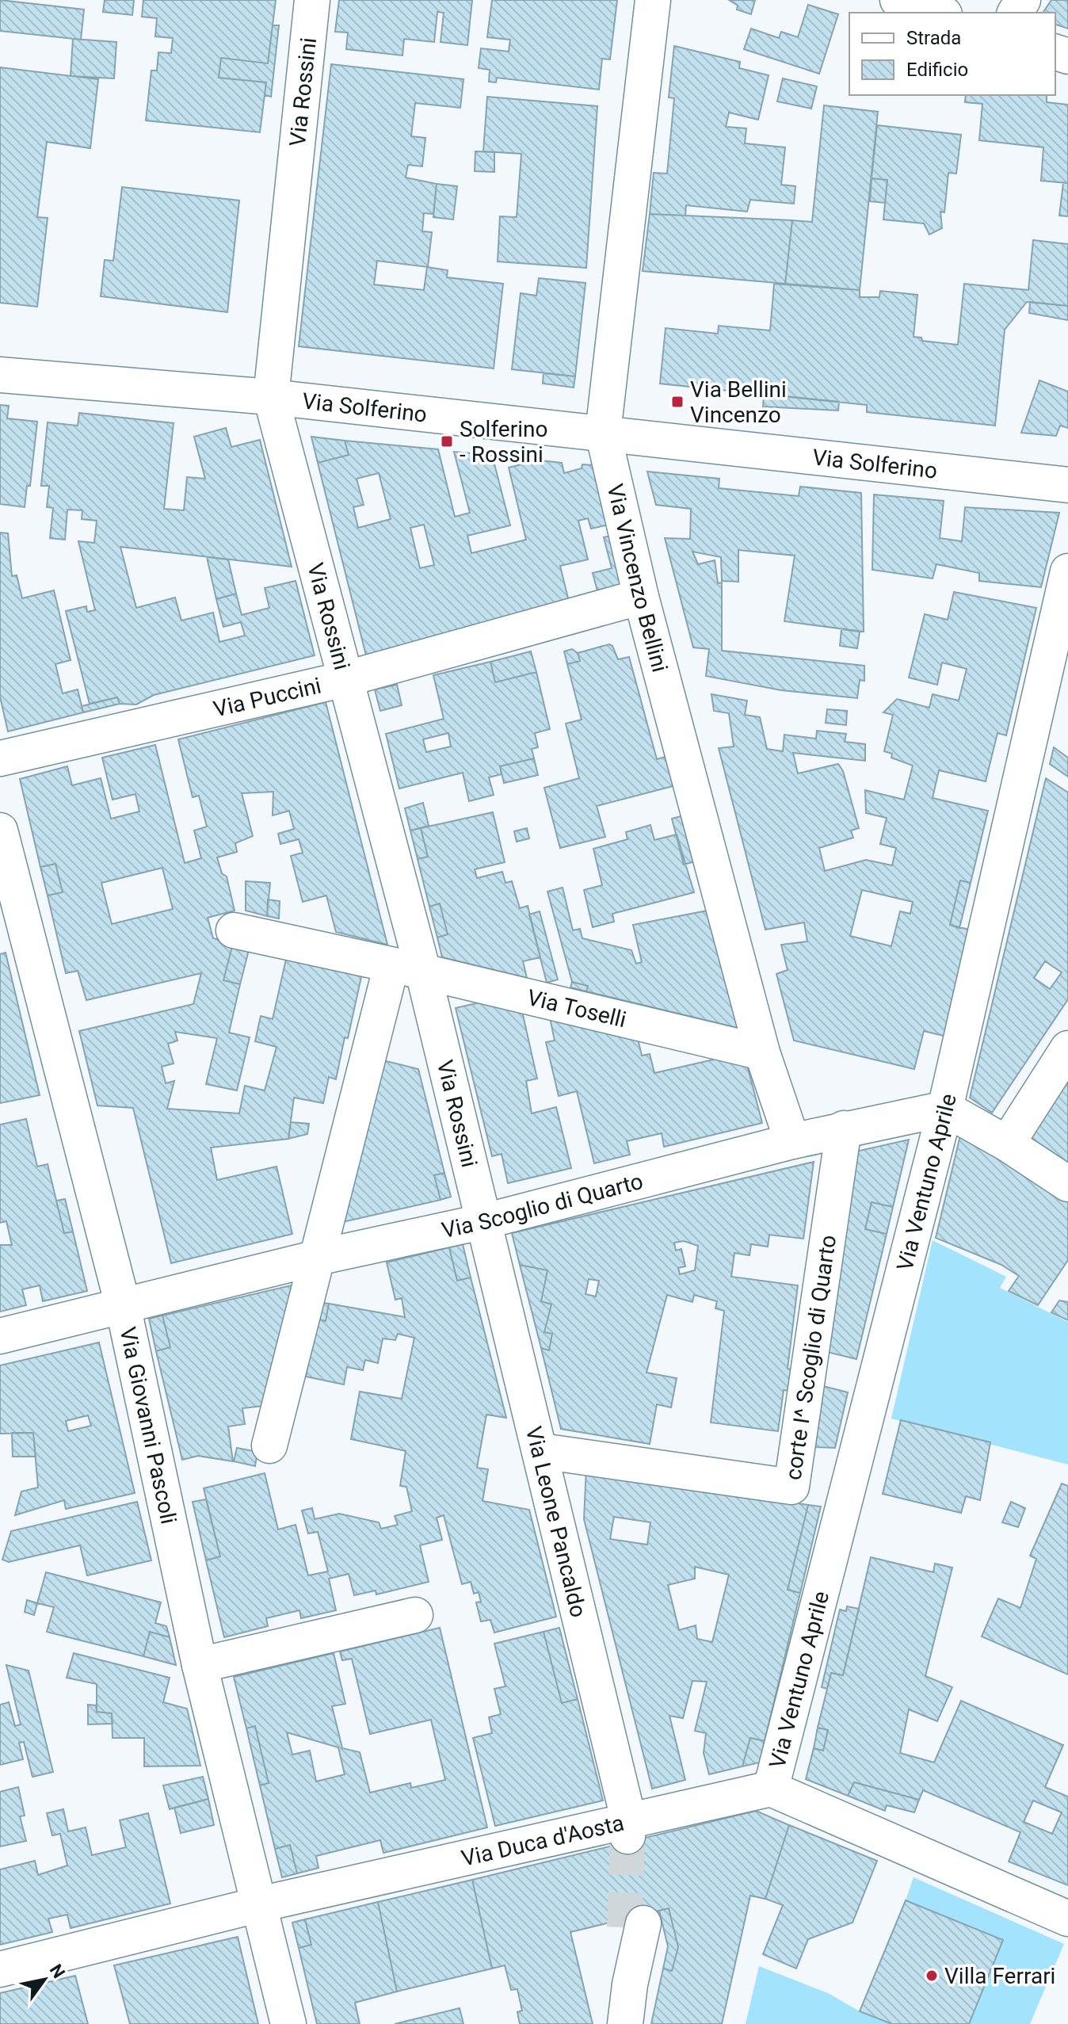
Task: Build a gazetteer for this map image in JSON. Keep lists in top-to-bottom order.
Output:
{
  "streets": {
    "street": [
      "Via Rossini",
      "Via Solferino",
      "Via Vincenzo Bellini",
      "Via Puccini",
      "Via Toselli",
      "Via Ventuno Aprile",
      "Via Scoglio di Quarto",
      "corte I^ Scoglio di Quarto",
      "Via Giovanni Pascoli",
      "Via Leone Pancaldo",
      "Via Duca d'Aosta"
    ]
  },
  "crossings": [
    ["Via Rossini", "Via Solferino"],
    ["Via Rossini", "Via Puccini"],
    ["Via Rossini", "Via Toselli"],
    ["Via Rossini", "Via Scoglio di Quarto"],
    ["Via Rossini", "Via Leone Pancaldo"],
    ["Via Solferino", "Via Vincenzo Bellini"],
    ["Via Vincenzo Bellini", "Via Puccini"],
    ["Via Vincenzo Bellini", "Via Toselli"],
    ["Via Vincenzo Bellini", "Via Scoglio di Quarto"],
    ["Via Ventuno Aprile", "Via Scoglio di Quarto"],
    ["Via Ventuno Aprile", "Via Duca d'Aosta"],
    ["Via Scoglio di Quarto", "corte I^ Scoglio di Quarto"],
    ["Via Scoglio di Quarto", "Via Giovanni Pascoli"],
    ["Via Scoglio di Quarto", "Via Leone Pancaldo"],
    ["corte I^ Scoglio di Quarto", "Via Leone Pancaldo"],
    ["Via Giovanni Pascoli", "Via Duca d'Aosta"],
    ["Via Leone Pancaldo", "Via Duca d'Aosta"]
  ],
  "places": {
    "transit": ["Via Bellini Vincenzo", "Solferino - Rossini"],
    "other": ["Villa Ferrari"]
  },
  "legend": ["Strada", "Edificio"],
  "north": "top right"
}
